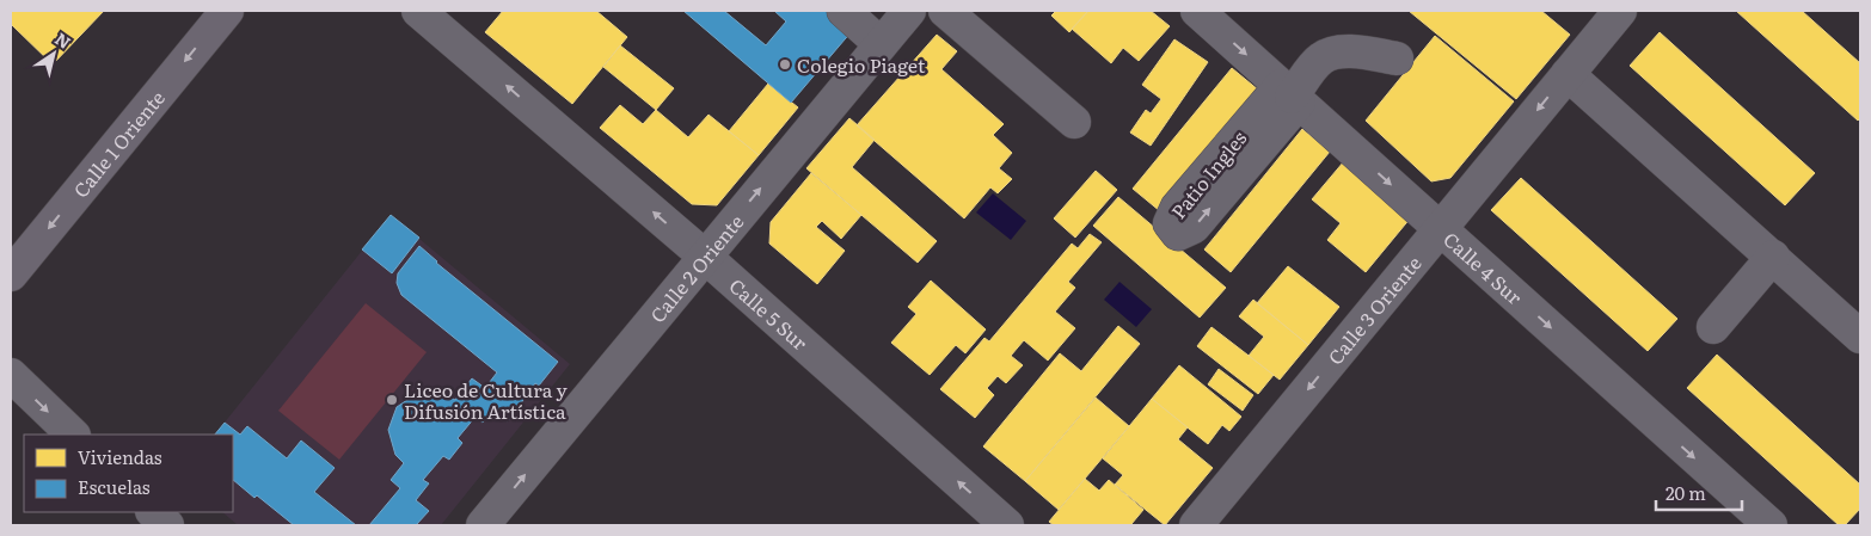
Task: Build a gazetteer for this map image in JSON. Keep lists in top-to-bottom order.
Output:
{
  "streets": {
    "main road": ["Calle 1 Oriente"],
    "street": [
      "Calle 2 Oriente",
      "Calle 4 Sur",
      "Calle 3 Oriente",
      "Calle 5 Sur"
    ]
  },
  "crossings": [
    ["Calle 2 Oriente", "Calle 5 Sur"],
    ["Calle 4 Sur", "Calle 3 Oriente"]
  ],
  "one_way": [
    "Calle 1 Oriente",
    "Calle 2 Oriente",
    "Calle 3 Oriente",
    "Calle 5 Sur"
  ],
  "places": ["Colegio Piaget", "Liceo de Cultura y Difusión Artística"],
  "legend": ["Viviendas", "Escuelas"],
  "scale_bar": "20 m",
  "north": "top right"
}
